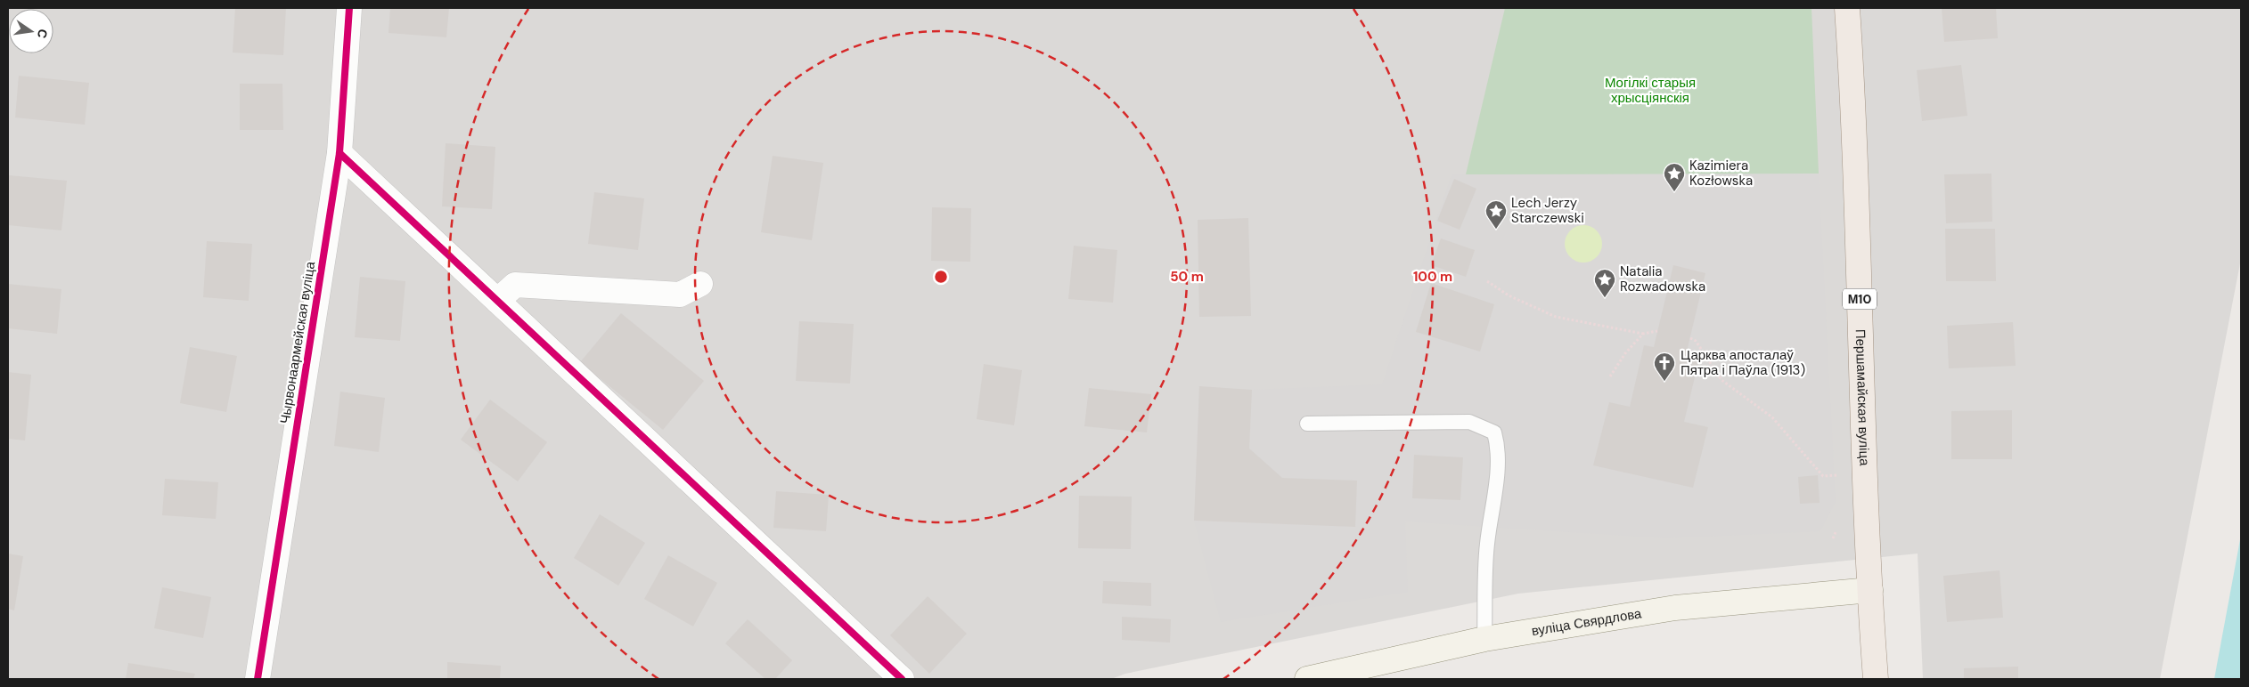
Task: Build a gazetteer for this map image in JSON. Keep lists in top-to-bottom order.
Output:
{
  "streets": {
    "main road": ["М10", "Першамайская вуліца", "вуліца Свярдлова"],
    "street": ["Чырвонаармейская вуліца"]
  },
  "crossings": [
    ["Першамайская вуліца", "вуліца Свярдлова"]
  ],
  "parks": ["Могілкі старыя хрысціянскія"],
  "places": {
    "place": ["Kazimiera Kozłowska", "Lech Jerzy Starczewski", "Natalia Rozwadowska"],
    "church": ["Царква апосталаў Пятра і Паўла (1913)"]
  },
  "north": "right",
  "rings": ["50 m", "100 m"]
}
